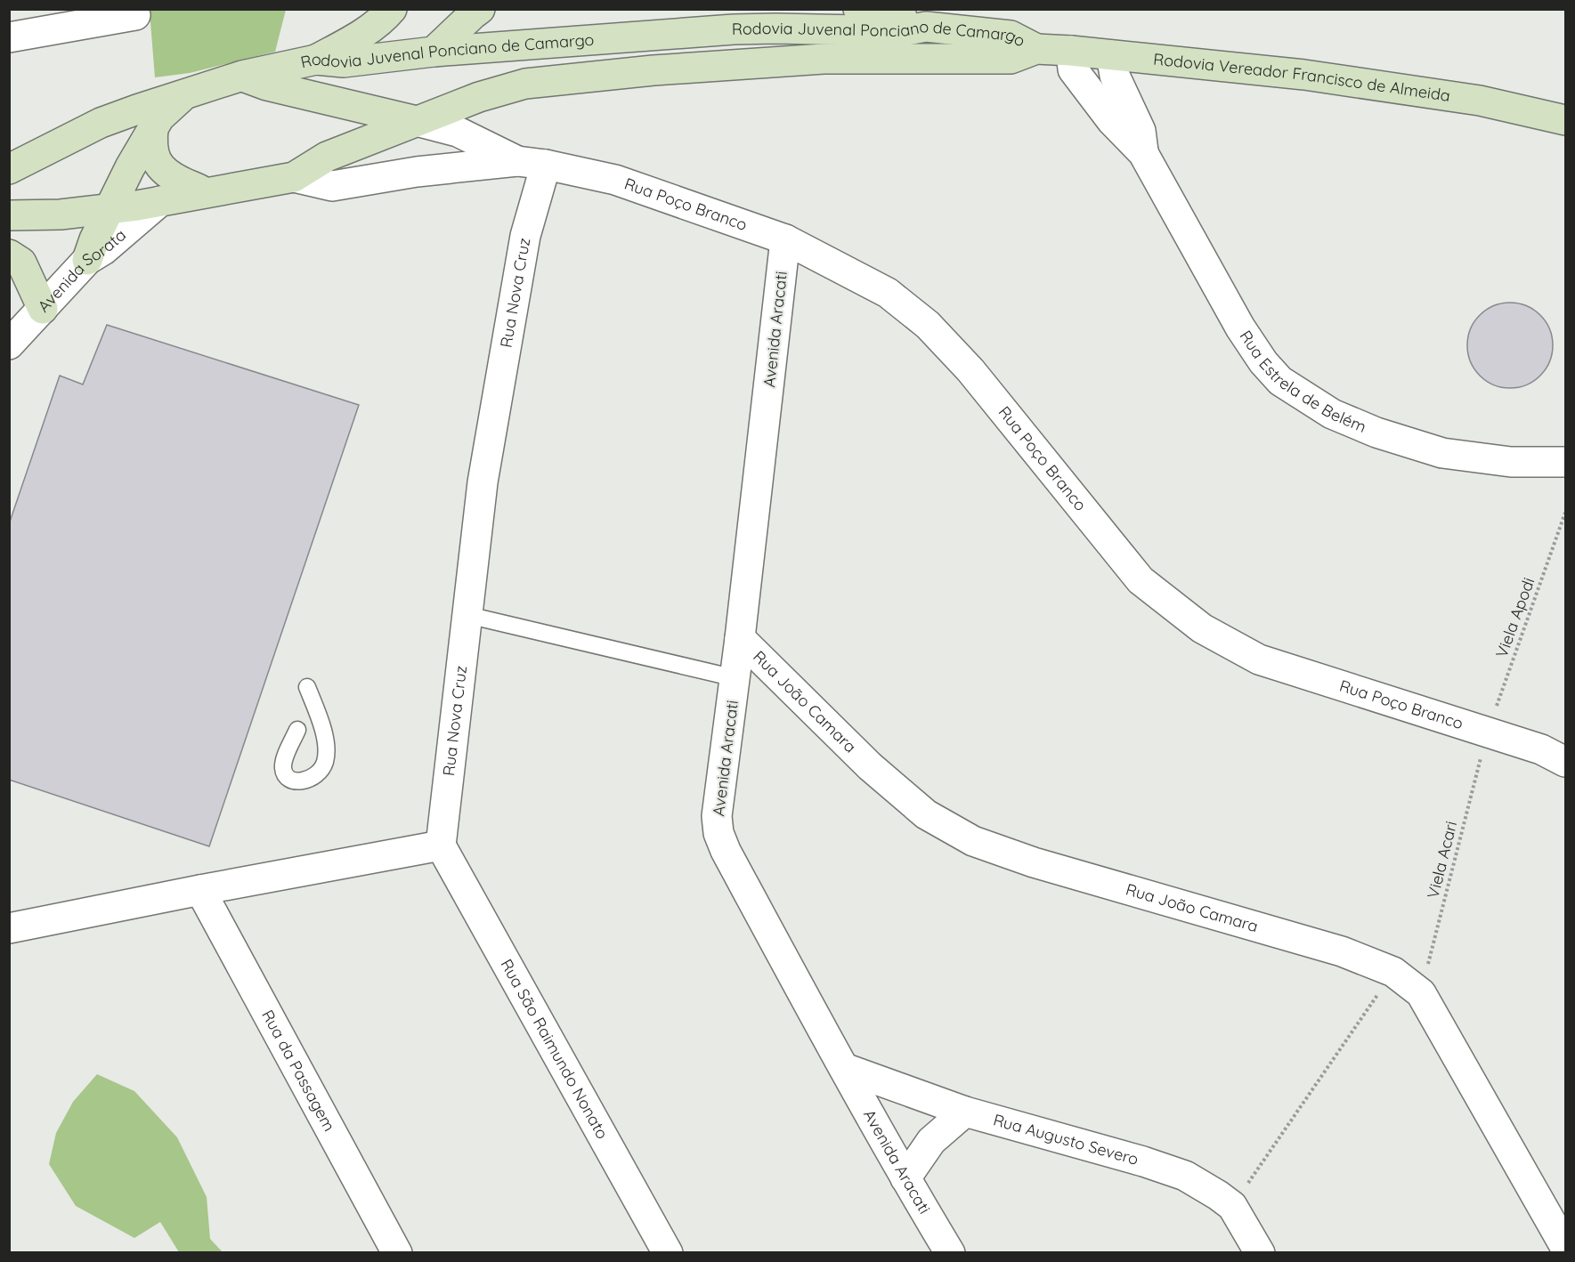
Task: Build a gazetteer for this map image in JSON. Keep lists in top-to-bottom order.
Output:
{
  "streets": {
    "main road": ["Rodovia Juvenal Ponciano de Camargo", "Rodovia Vereador Francisco de Almeida"],
    "street": [
      "Rua Poço Branco",
      "Avenida Sorata",
      "Rua Nova Cruz",
      "Avenida Aracati",
      "Rua Estrela de Belém",
      "Rua João Camara",
      "Rua São Raimundo Nonato",
      "Rua da Passagem",
      "Rua Augusto Severo"
    ],
    "path": ["Viela Apodi", "Viela Acari"]
  },
  "crossings": [
    ["Rodovia Juvenal Ponciano de Camargo", "Rodovia Vereador Francisco de Almeida"],
    ["Rodovia Juvenal Ponciano de Camargo", "Rua Poço Branco"],
    ["Rodovia Juvenal Ponciano de Camargo", "Avenida Sorata"],
    ["Rodovia Vereador Francisco de Almeida", "Rua Estrela de Belém"],
    ["Rua Poço Branco", "Rua Nova Cruz"],
    ["Rua Poço Branco", "Avenida Aracati"],
    ["Rua Poço Branco", "Viela Apodi"],
    ["Rua Poço Branco", "Viela Acari"],
    ["Rua Nova Cruz", "Rua São Raimundo Nonato"],
    ["Avenida Aracati", "Rua João Camara"],
    ["Avenida Aracati", "Rua Augusto Severo"],
    ["Viela Apodi", "Viela Acari"],
    ["Rua João Camara", "Viela Acari"]
  ]
}
